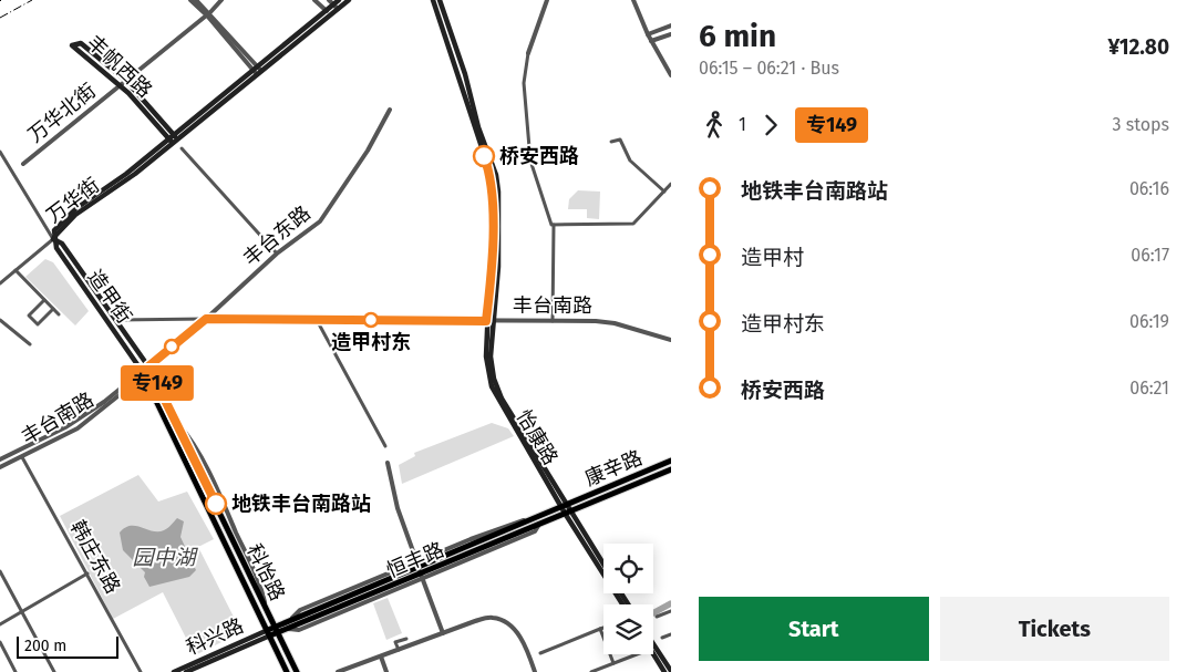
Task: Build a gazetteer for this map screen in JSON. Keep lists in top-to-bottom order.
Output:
{
  "streets": {
    "main road": [
      "丰帆西路",
      "万华街",
      "造甲街",
      "怡康路",
      "康辛路",
      "恒丰路",
      "科怡路",
      "科兴路"
    ],
    "street": [
      "万华北街",
      "丰台东路",
      "丰台南路",
      "韩庄东路"
    ]
  },
  "crossings": [
    ["丰帆西路", "万华北街"],
    ["丰帆西路", "万华街"],
    ["万华街", "造甲街"],
    ["丰台东路", "造甲街"],
    ["丰台东路", "丰台南路"],
    ["造甲街", "丰台南路"],
    ["造甲街", "科怡路"],
    ["丰台南路", "怡康路"],
    ["丰台南路", "韩庄东路"],
    ["丰台南路", "科怡路"],
    ["怡康路", "康辛路"],
    ["怡康路", "恒丰路"],
    ["康辛路", "恒丰路"],
    ["恒丰路", "科怡路"],
    ["恒丰路", "科兴路"],
    ["科怡路", "科兴路"]
  ],
  "water": ["园中湖"],
  "places": ["桥安西路", "造甲村东", "地铁丰台南路站"],
  "lines": ["bus line 专149"],
  "scale_bar": "200 m",
  "page": {
    "on_map": "专149",
    "heading": ["6 min", "06:15 – 06:21 · Bus", "¥12.80"],
    "legs": ["1", "专149", "3 stops"],
    "list": [
      {
        "name": "地铁丰台南路站",
        "value": "06:16"
      },
      {
        "name": "造甲村",
        "value": "06:17"
      },
      {
        "name": "造甲村东",
        "value": "06:19"
      },
      {
        "name": "桥安西路",
        "value": "06:21"
      }
    ],
    "buttons": ["Start", "Tickets"],
    "scale": "200 m"
  }
}
